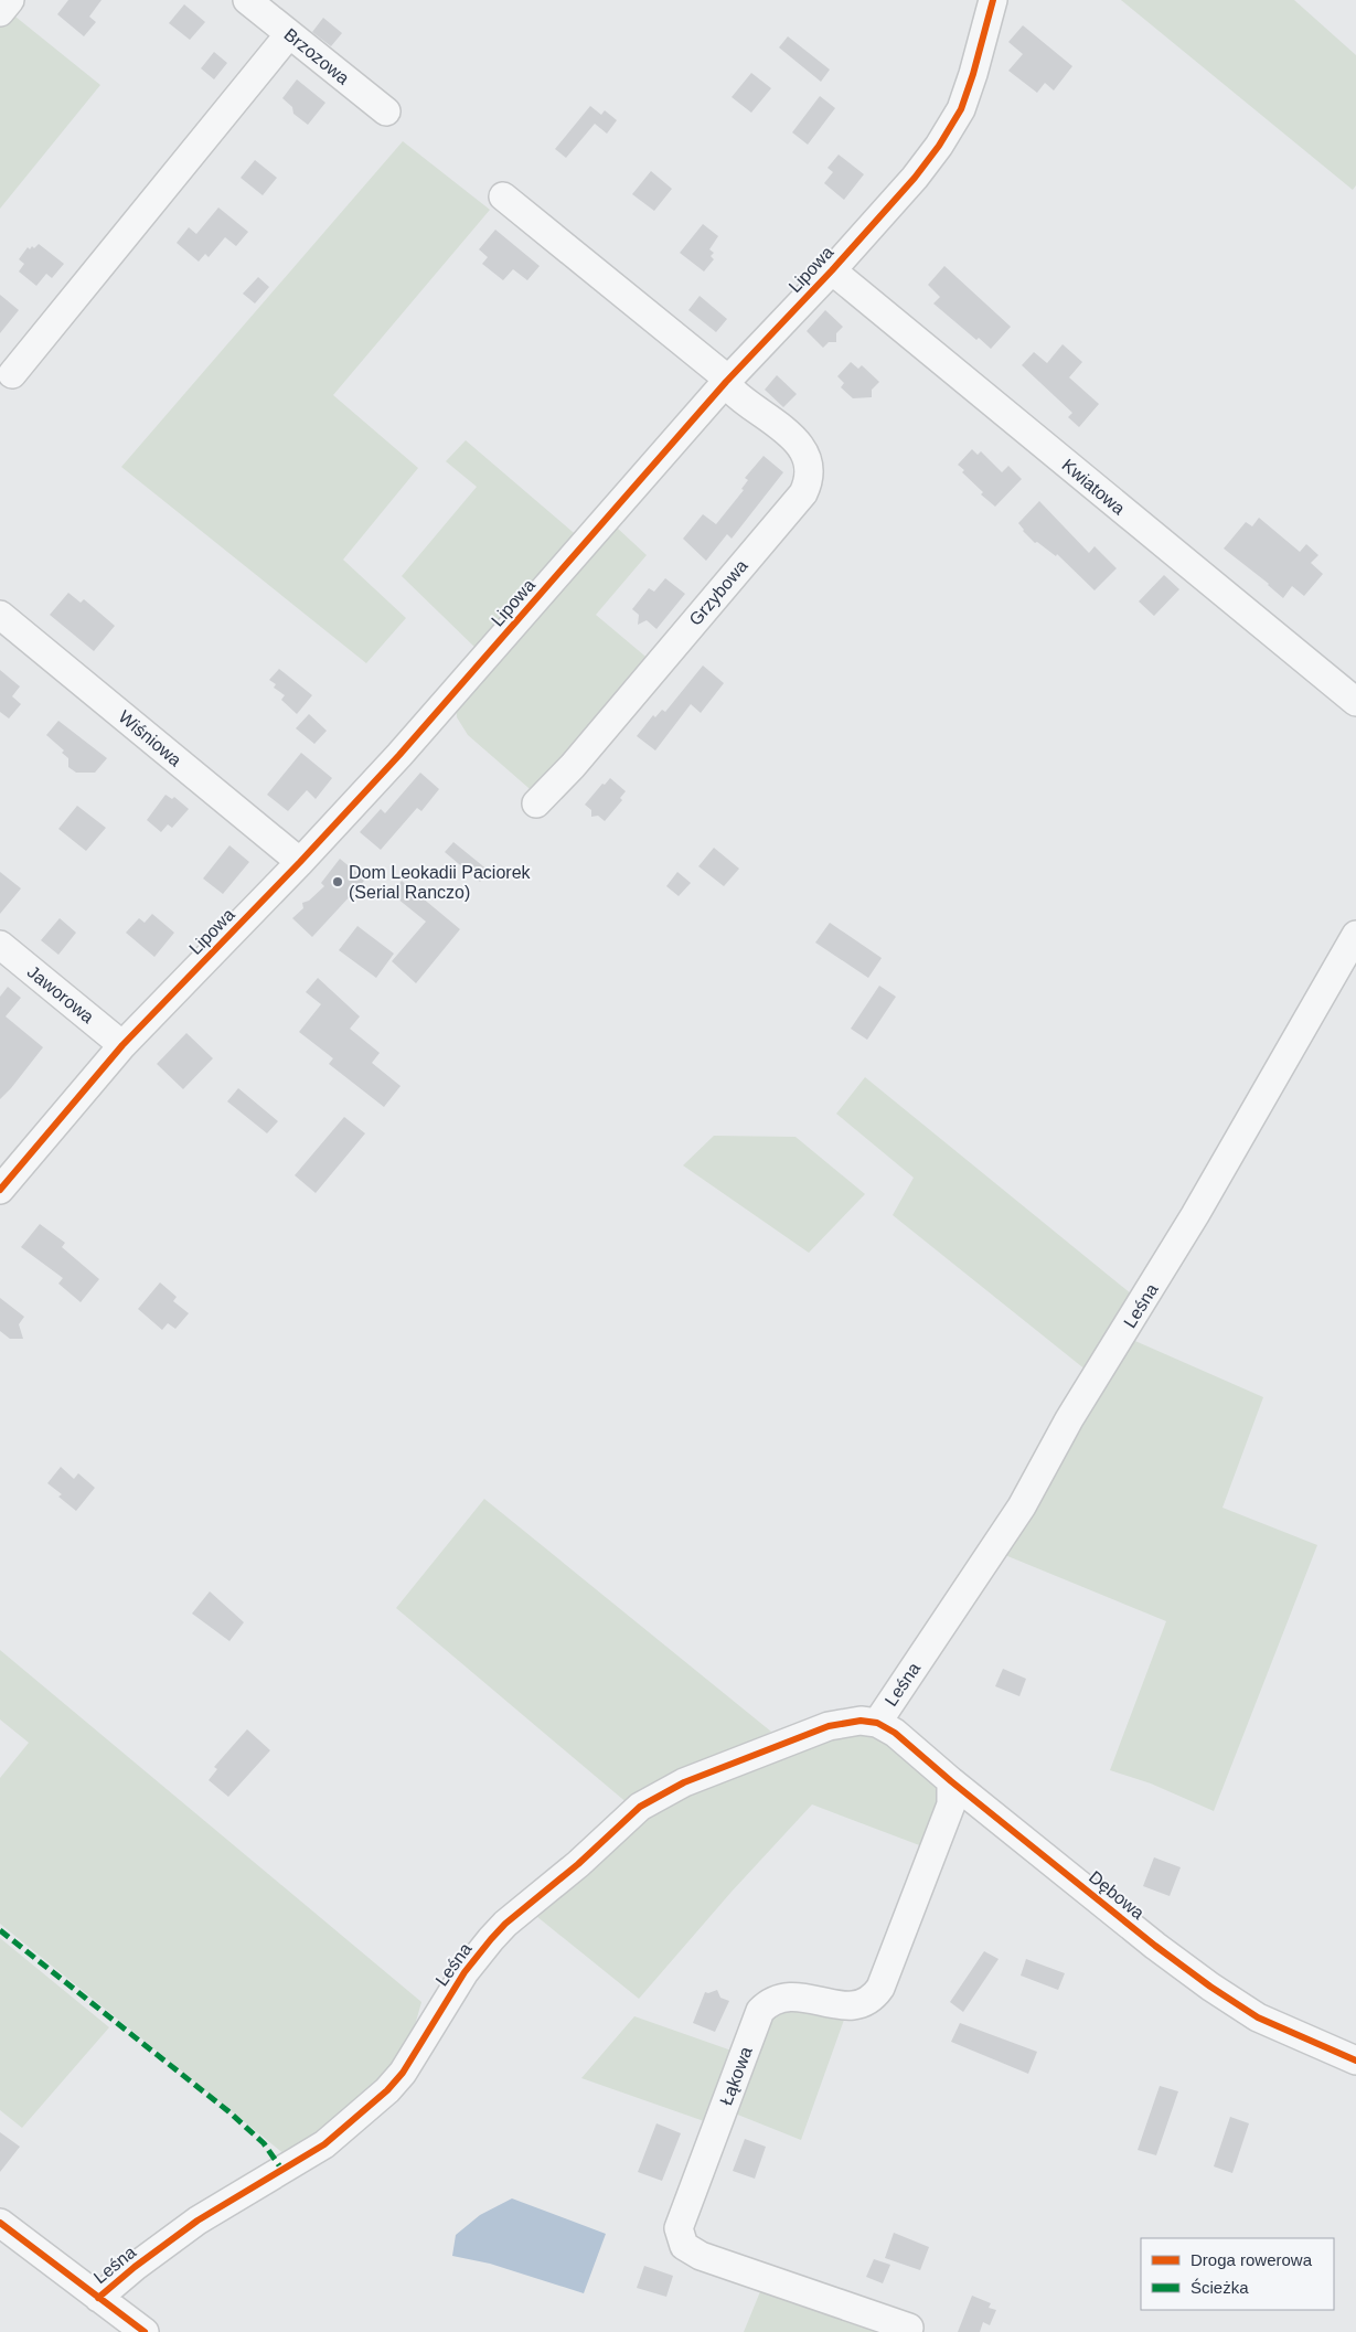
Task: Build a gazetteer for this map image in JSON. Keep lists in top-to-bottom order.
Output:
{
  "streets": {
    "street": [
      "Brzozowa",
      "Lipowa",
      "Kwiatowa",
      "Grzybowa",
      "Wiśniowa",
      "Jaworowa",
      "Leśna",
      "Dębowa",
      "Łąkowa"
    ]
  },
  "crossings": [
    ["Lipowa", "Kwiatowa"],
    ["Lipowa", "Grzybowa"],
    ["Lipowa", "Wiśniowa"],
    ["Lipowa", "Jaworowa"],
    ["Leśna", "Dębowa"],
    ["Dębowa", "Łąkowa"]
  ],
  "places": ["Dom Leokadii Paciorek (Serial Ranczo)"],
  "legend": ["Droga rowerowa", "Ścieżka"]
}
